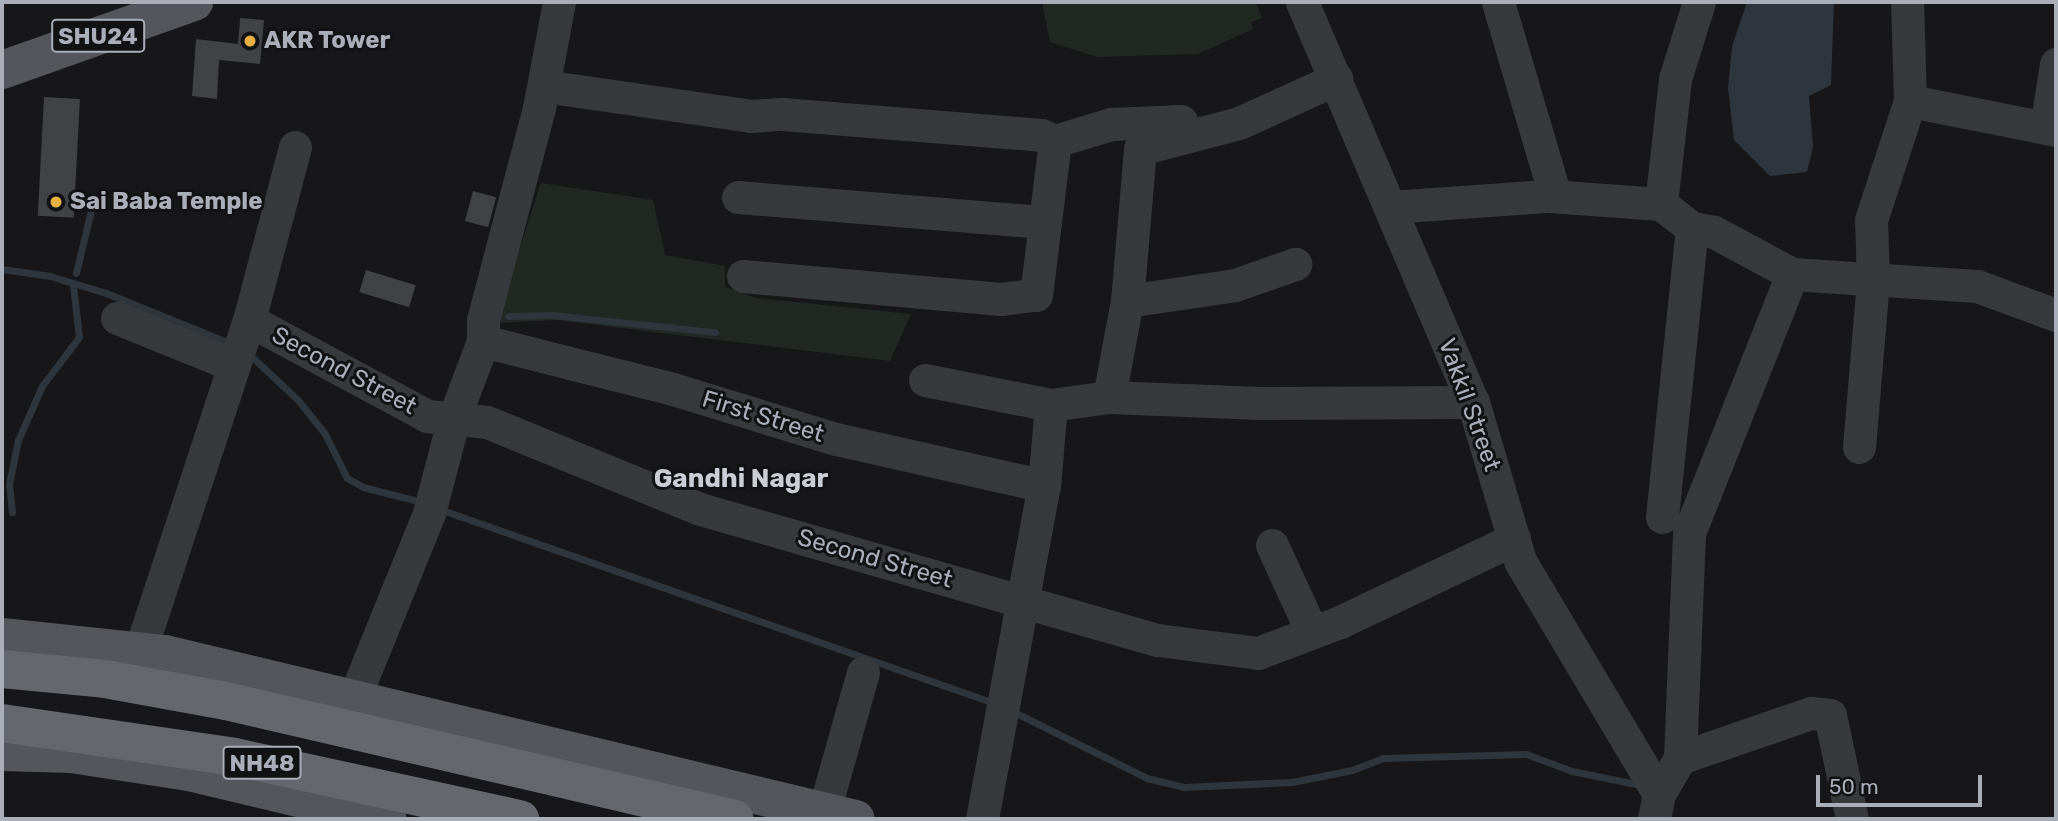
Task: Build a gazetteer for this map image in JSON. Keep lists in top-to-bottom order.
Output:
{
  "streets": {
    "highway": ["NH48"],
    "main road": ["SHU24"],
    "street": ["Second Street", "Vakkil Street", "First Street"]
  },
  "crossings": [
    ["Second Street", "Vakkil Street"]
  ],
  "districts": ["Gandhi Nagar"],
  "places": ["AKR Tower", "Sai Baba Temple"],
  "scale_bar": "50 m"
}
